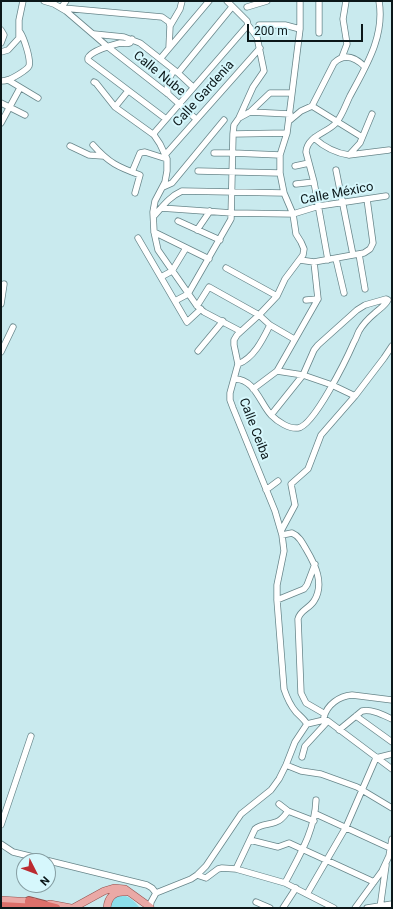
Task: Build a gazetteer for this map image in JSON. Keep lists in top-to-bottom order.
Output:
{
  "streets": {
    "street": [
      "Calle Nube",
      "Calle Gardenia",
      "Calle México",
      "Calle Ceiba"
    ]
  },
  "crossings": [
    ["Calle Nube", "Calle Gardenia"]
  ],
  "scale_bar": "200 m",
  "north": "bottom right"
}
